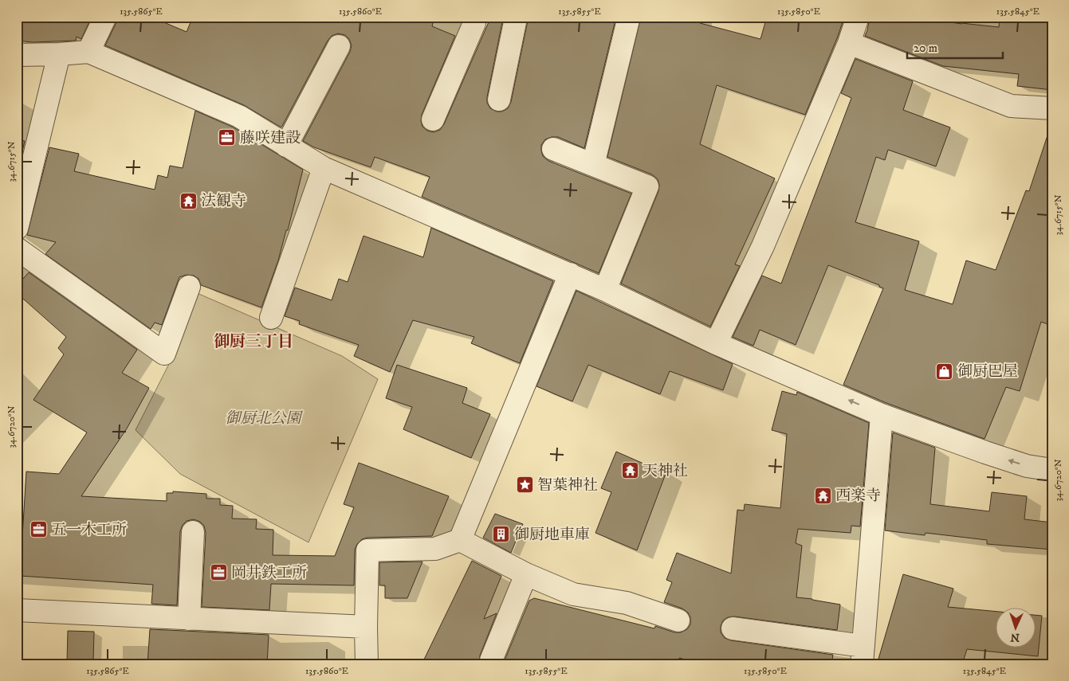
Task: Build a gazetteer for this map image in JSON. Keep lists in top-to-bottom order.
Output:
{
  "districts": ["御厨三丁目"],
  "parks": ["御厨北公園"],
  "places": {
    "office": ["藤咲建設", "五一木工所", "岡井鉄工所"],
    "temple": ["法観寺", "天神社", "西楽寺"],
    "shop": ["御厨巴屋"],
    "place": ["智葉神社"],
    "building": ["御厨地車庫"]
  },
  "scale_bar": "20 m",
  "north": "bottom",
  "coordinates": [
    "135.5865°E",
    "135.5860°E",
    "135.5855°E",
    "135.5850°E",
    "135.5845°E",
    "34.6715°N",
    "34.6720°N"
  ]
}
